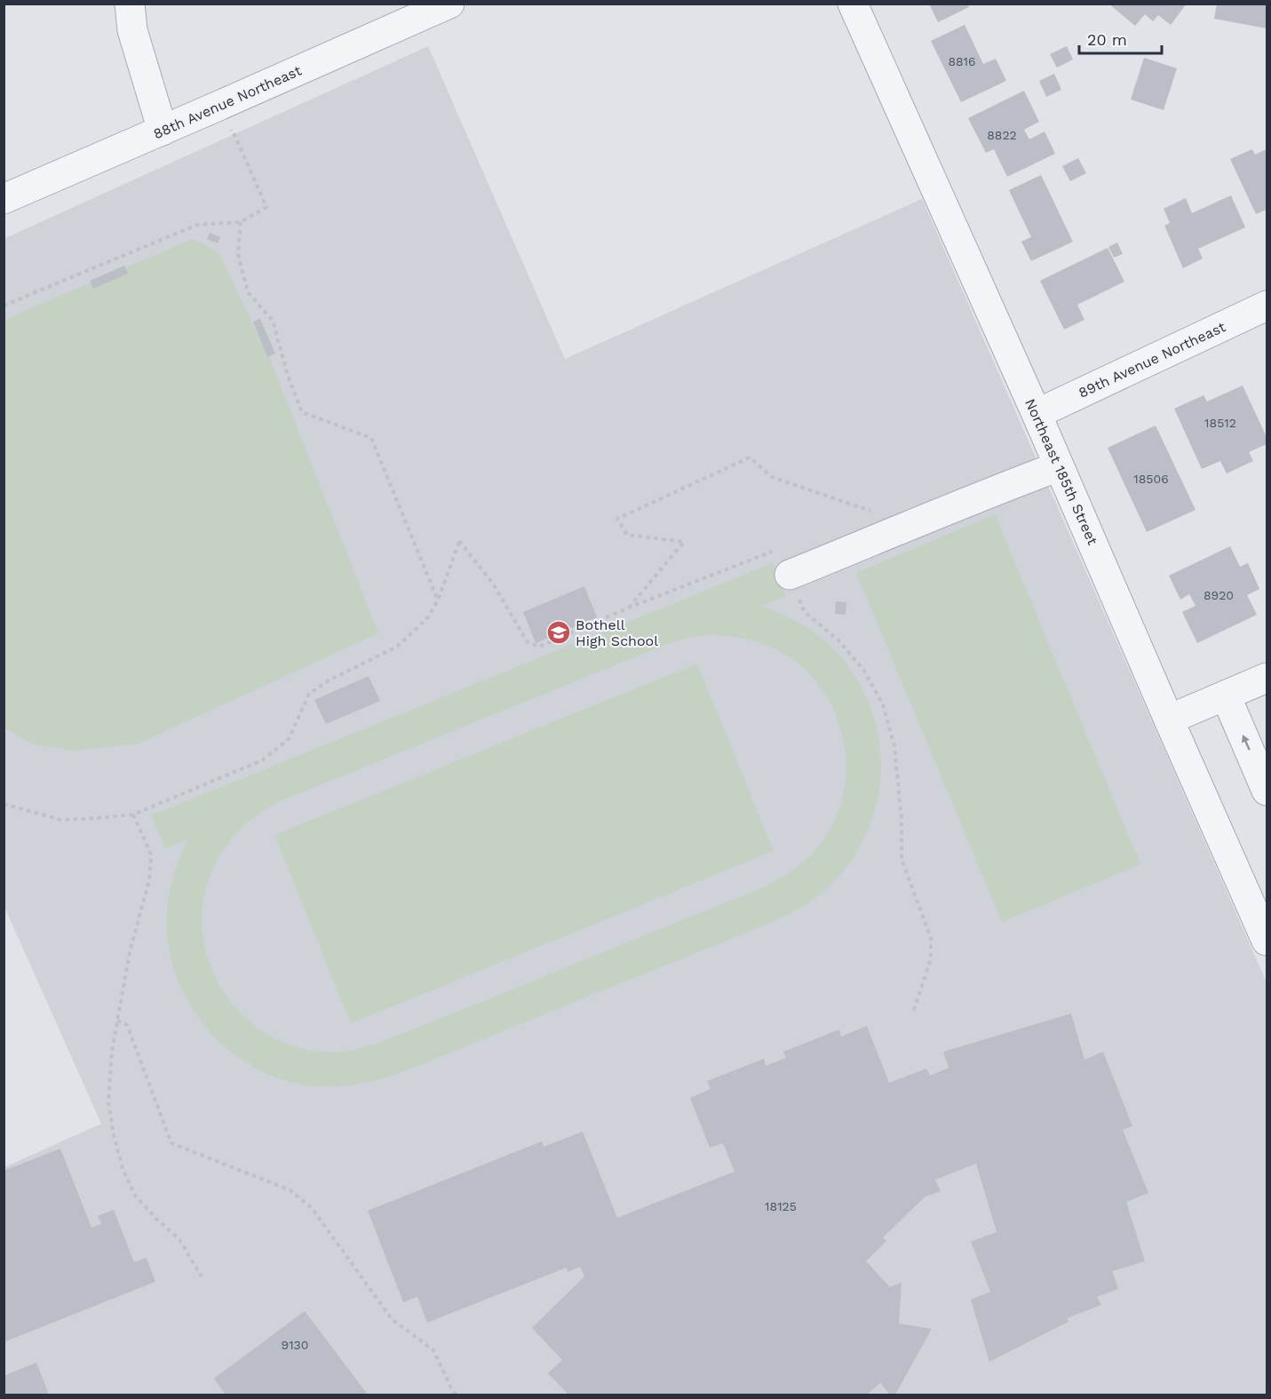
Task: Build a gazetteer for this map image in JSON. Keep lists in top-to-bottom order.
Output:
{
  "streets": {
    "street": ["88th Avenue Northeast", "89th Avenue Northeast", "Northeast 185th Street"]
  },
  "crossings": [
    ["89th Avenue Northeast", "Northeast 185th Street"]
  ],
  "places": {
    "school or university": ["Bothell High School"]
  },
  "house_numbers": [
    "8816",
    "8822",
    "18512",
    "18506",
    "8920",
    "18125",
    "9130"
  ],
  "scale_bar": "20 m"
}
